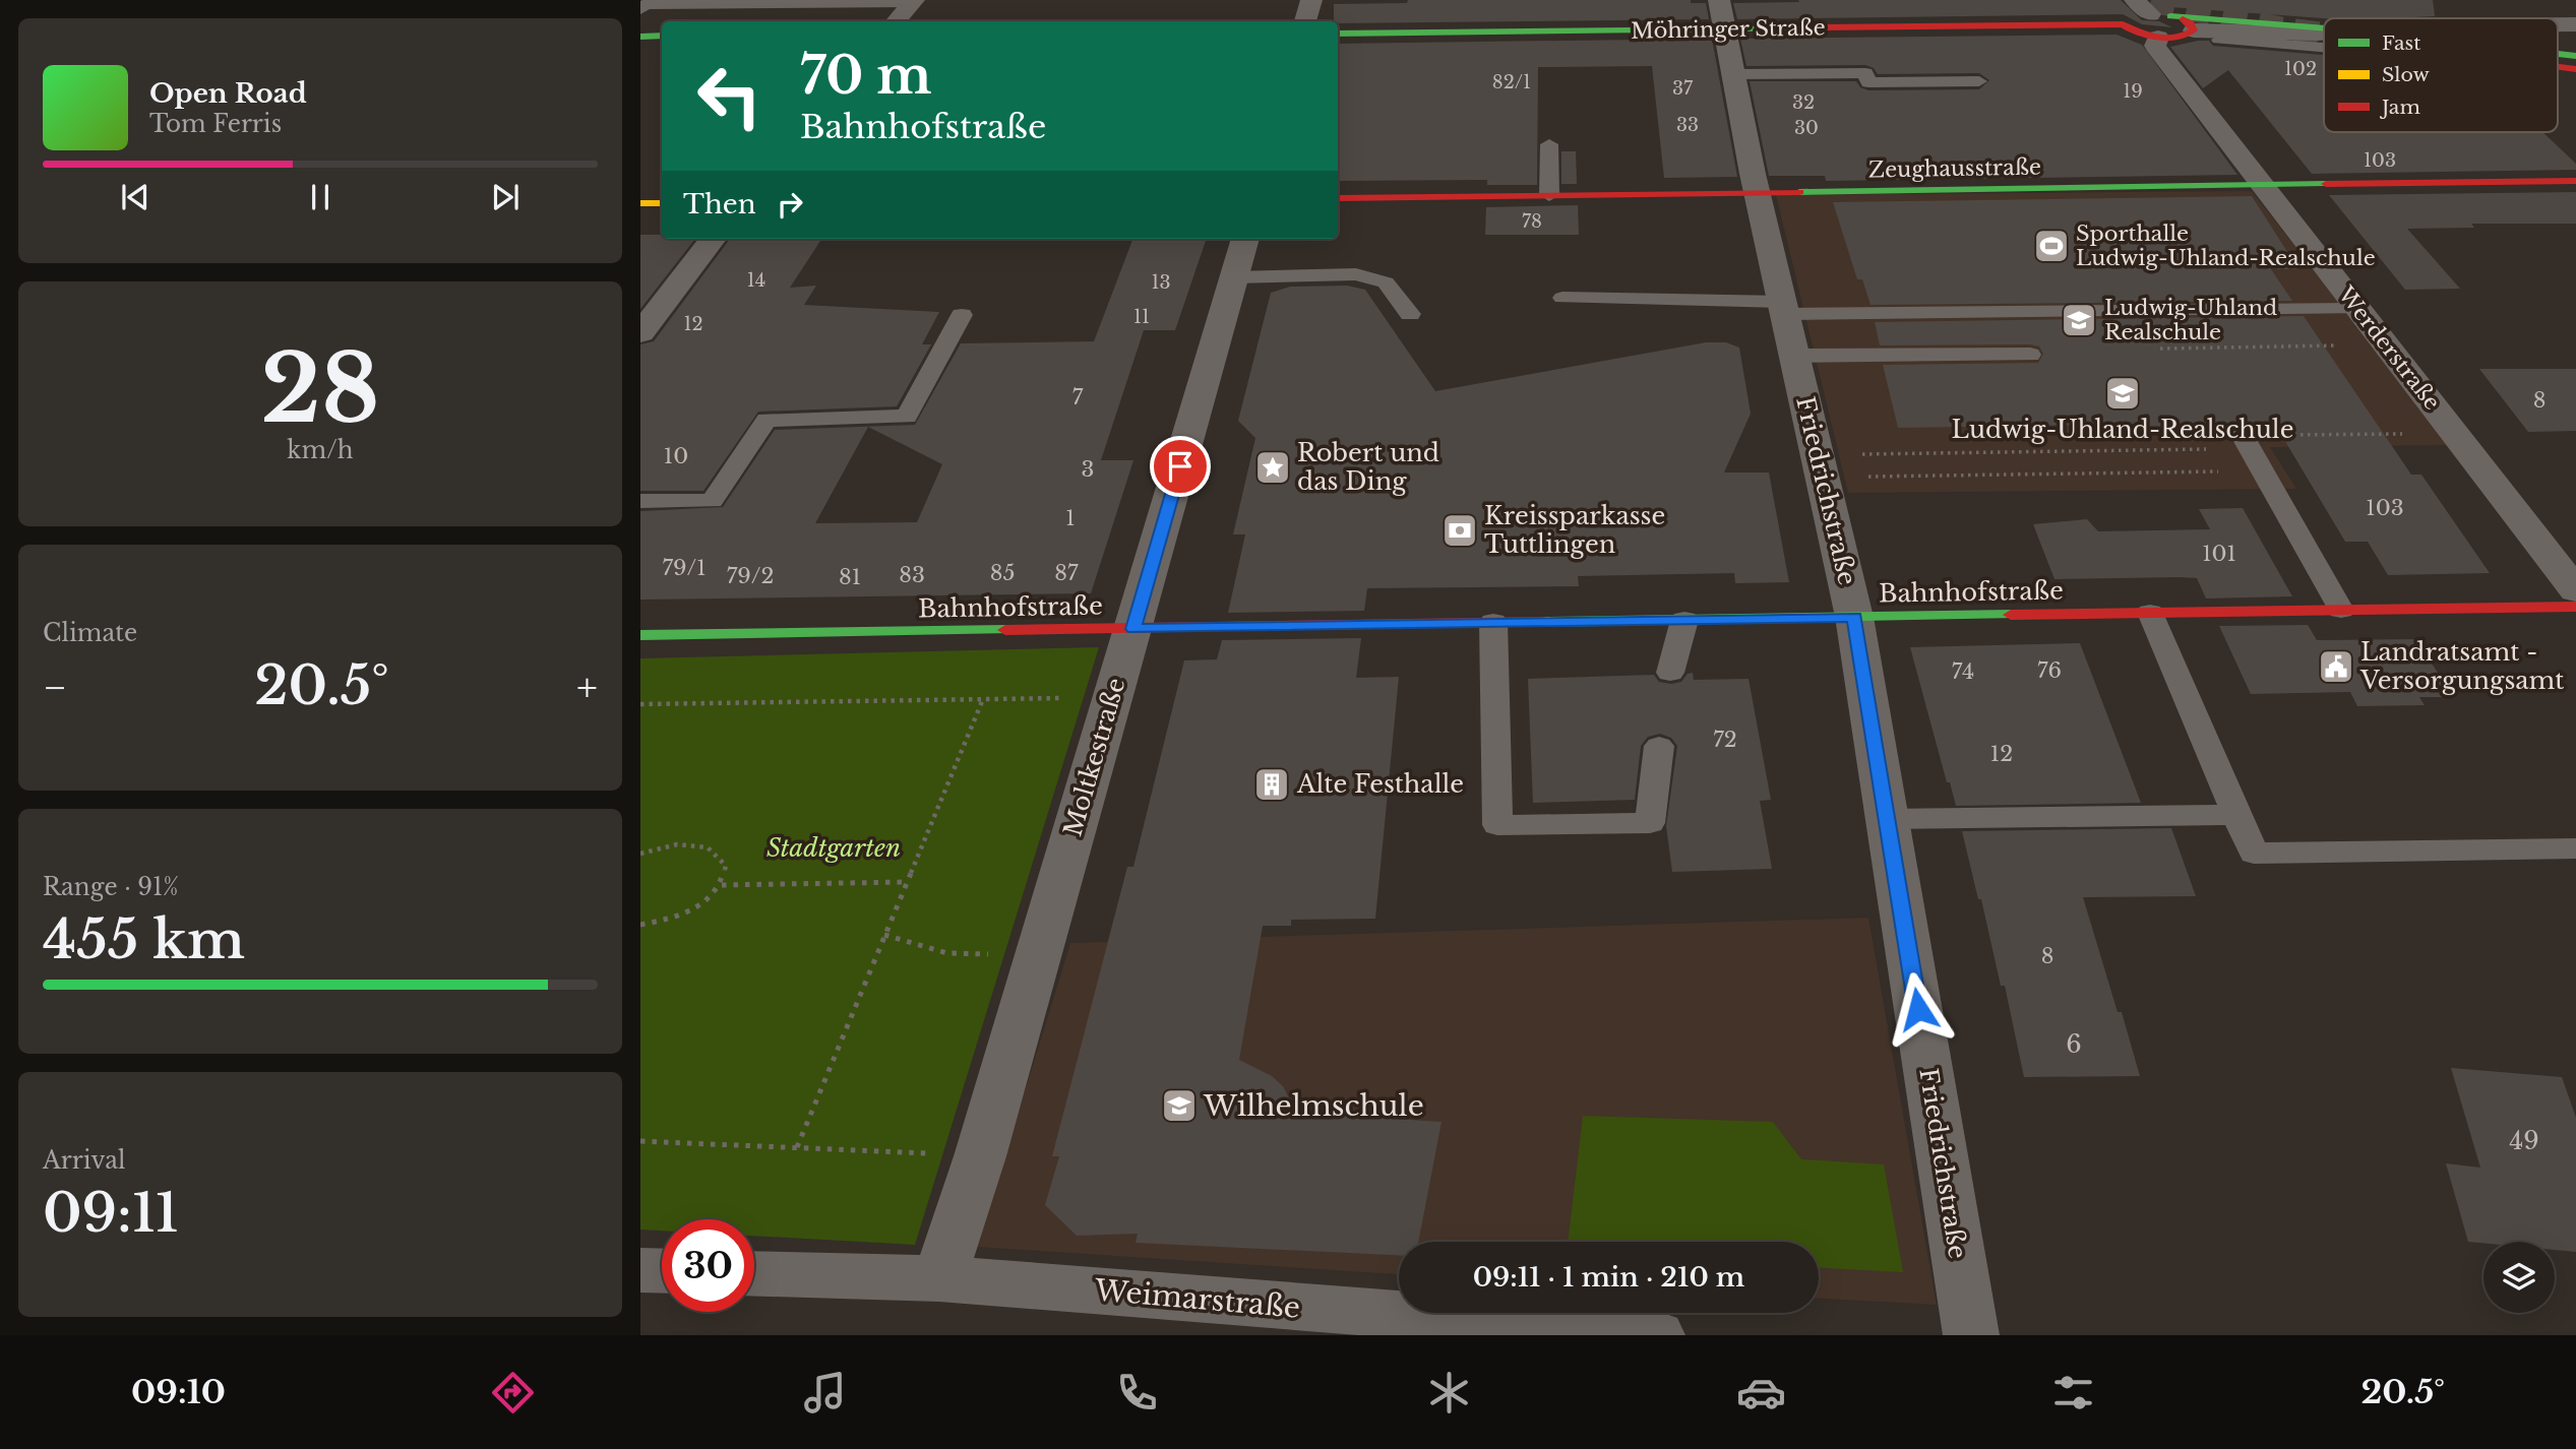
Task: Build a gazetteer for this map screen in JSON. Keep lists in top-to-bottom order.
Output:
{
  "streets": {
    "street": [
      "Möhringer Straße",
      "Zeughausstraße",
      "Werderstraße",
      "Friedrichstraße",
      "Bahnhofstraße",
      "Moltkestraße",
      "Weimarstraße"
    ]
  },
  "crossings": [
    ["Möhringer Straße", "Werderstraße"],
    ["Möhringer Straße", "Friedrichstraße"],
    ["Zeughausstraße", "Werderstraße"],
    ["Zeughausstraße", "Friedrichstraße"],
    ["Friedrichstraße", "Bahnhofstraße"],
    ["Bahnhofstraße", "Moltkestraße"],
    ["Moltkestraße", "Weimarstraße"]
  ],
  "parks": ["Stadtgarten"],
  "places": {
    "sports": ["Sporthalle Ludwig-Uhland-Realschule"],
    "school or university": ["Ludwig-Uhland Realschule", "Ludwig-Uhland-Realschule", "Wilhelmschule"],
    "place": ["Robert und das Ding"],
    "bank": ["Kreissparkasse Tuttlingen"],
    "public building": ["Landratsamt - Versorgungsamt"],
    "building": ["Alte Festhalle"]
  },
  "house_numbers": [
    "102",
    "82/1",
    "37",
    "19",
    "32",
    "33",
    "30",
    "103",
    "78",
    "14",
    "13",
    "11",
    "12",
    "7",
    "8",
    "10",
    "3",
    "103",
    "1",
    "101",
    "79/1",
    "85",
    "87",
    "83",
    "79/2",
    "81",
    "76",
    "74",
    "72",
    "12",
    "8",
    "6",
    "49"
  ],
  "legend": ["Fast", "Slow", "Jam"],
  "page": {
    "turn": ["70 m", "Bahnhofstraße"],
    "song": ["Open Road", "Tom Ferris"],
    "then": "Then",
    "tile": [
      ["28", "km/h"],
      "Climate",
      ["Range · 91%", "455 km"],
      ["Arrival", "09:11"]
    ],
    "heat": ["−", "20.5°", "+"],
    "limit": "30",
    "trip": "09:11 · 1 min · 210 m",
    "tabs": ["09:10", "20.5°"]
  }
}
